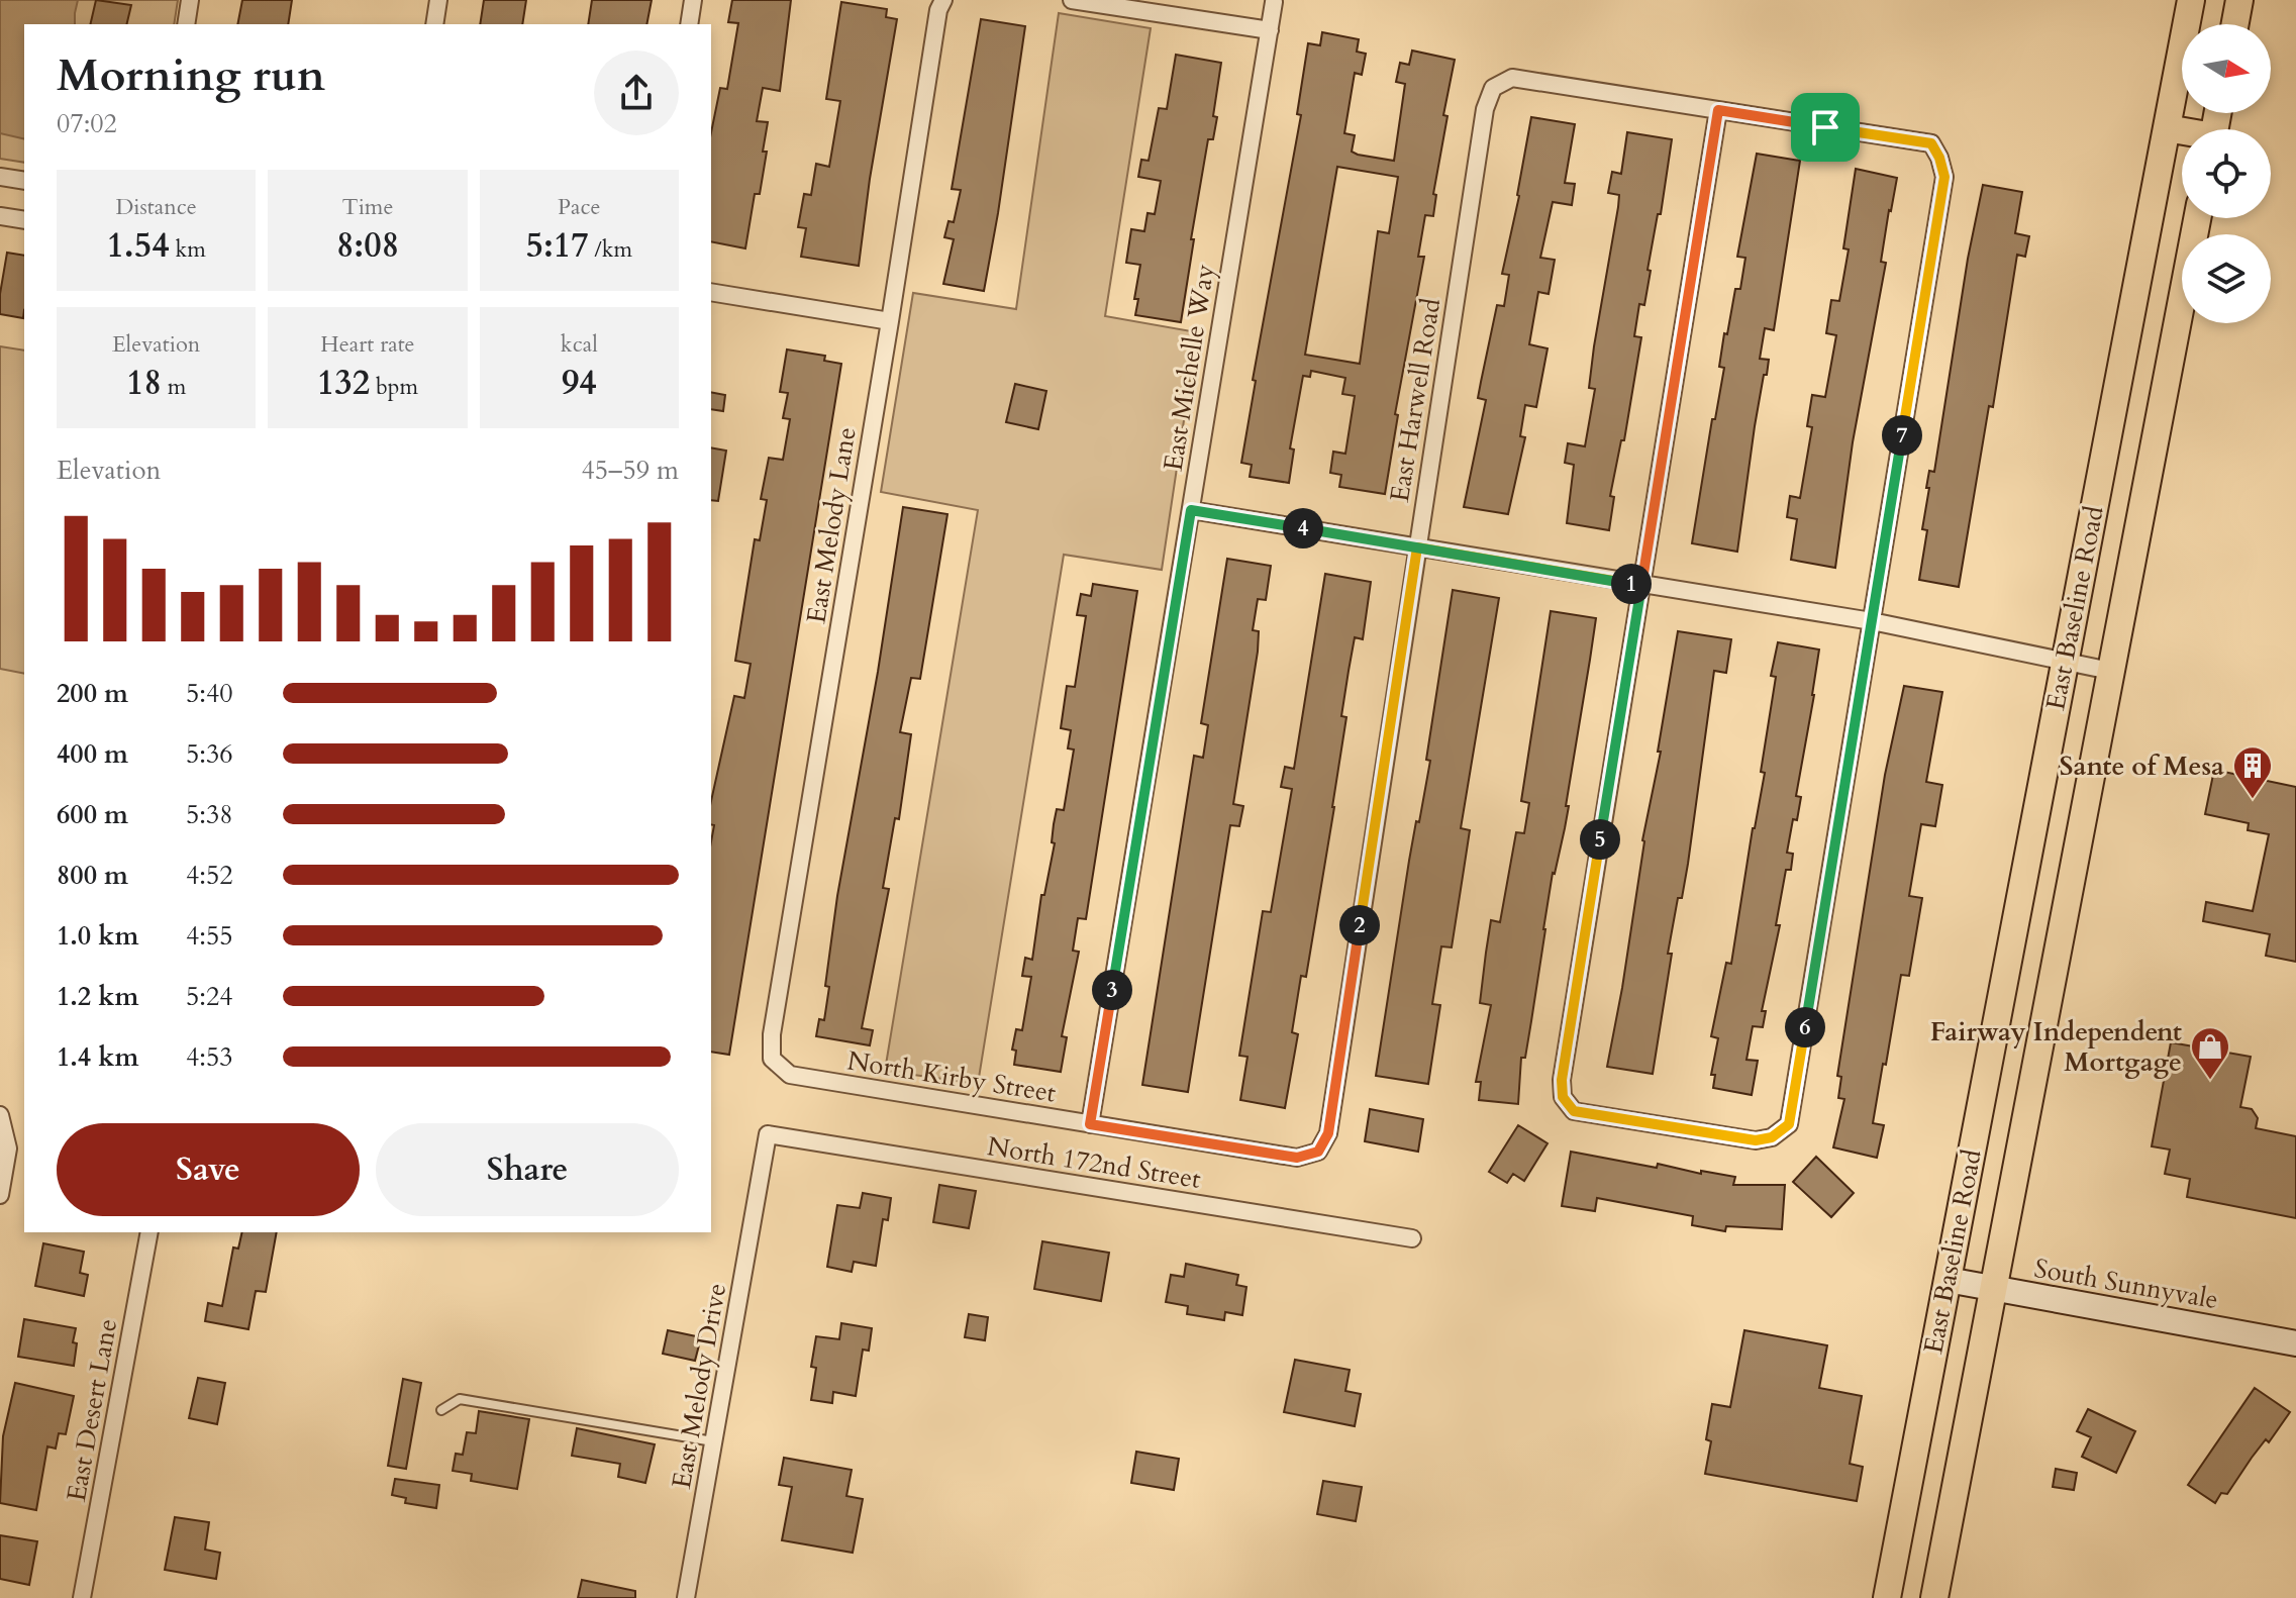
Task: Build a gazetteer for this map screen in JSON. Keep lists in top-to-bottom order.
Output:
{
  "streets": {
    "main road": ["East Baseline Road"],
    "street": [
      "East Michelle Way",
      "East Harwell Road",
      "East Melody Lane",
      "North Kirby Street",
      "North 172nd Street",
      "South Sunnyvale",
      "East Melody Drive",
      "East Desert Lane"
    ]
  },
  "crossings": [
    ["East Michelle Way", "North Kirby Street"],
    ["East Harwell Road", "North Kirby Street"],
    ["East Melody Lane", "North Kirby Street"],
    ["East Baseline Road", "South Sunnyvale"],
    ["North 172nd Street", "East Melody Drive"]
  ],
  "places": {
    "building": ["Sante of Mesa"],
    "shop": ["Fairway Independent Mortgage"]
  },
  "north": "right",
  "page": {
    "heading": ["Morning run", "07:02"],
    "stats": [
      ["Distance", "1.54 km"],
      ["Time", "8:08"],
      ["Pace", "5:17 /km"],
      ["Elevation", "18 m"],
      ["Heart rate", "132 bpm"],
      ["kcal", "94"]
    ],
    "pins": [
      "7",
      "4",
      "1",
      "5",
      "2",
      "3",
      "6"
    ],
    "chart": ["Elevation", "45–59 m"],
    "list": [
      {
        "name": "200 m",
        "note": "5:40"
      },
      {
        "name": "400 m",
        "note": "5:36"
      },
      {
        "name": "600 m",
        "note": "5:38"
      },
      {
        "name": "800 m",
        "note": "4:52"
      },
      {
        "name": "1.0 km",
        "note": "4:55"
      },
      {
        "name": "1.2 km",
        "note": "5:24"
      },
      {
        "name": "1.4 km",
        "note": "4:53"
      }
    ],
    "buttons": ["Save", "Share"]
  }
}
